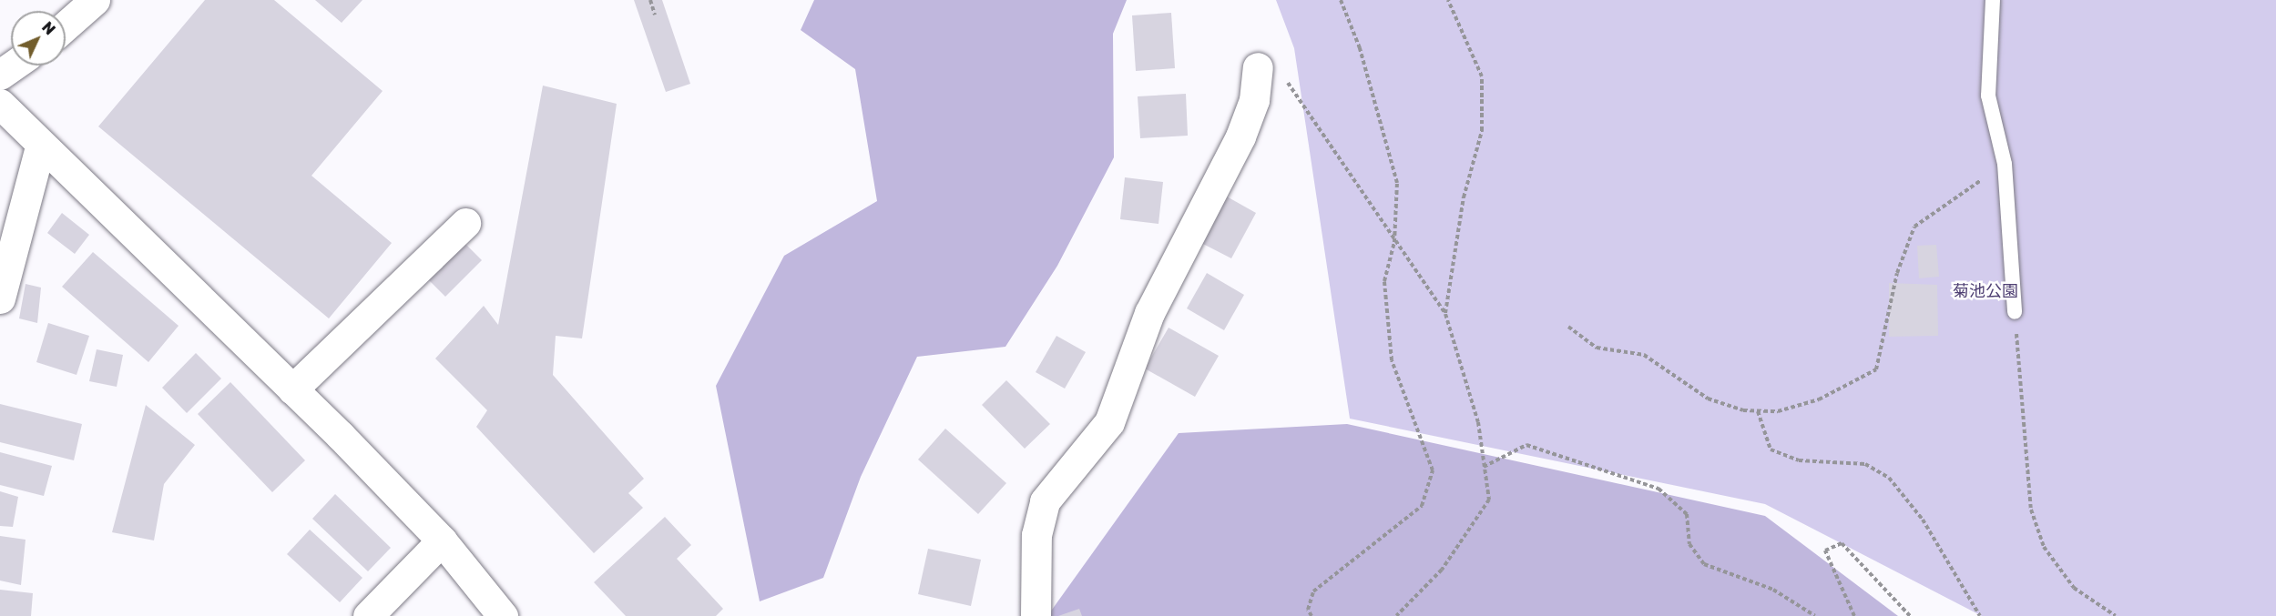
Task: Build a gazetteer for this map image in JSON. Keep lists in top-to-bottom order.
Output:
{
  "parks": ["菊池公園"],
  "north": "top right"
}
